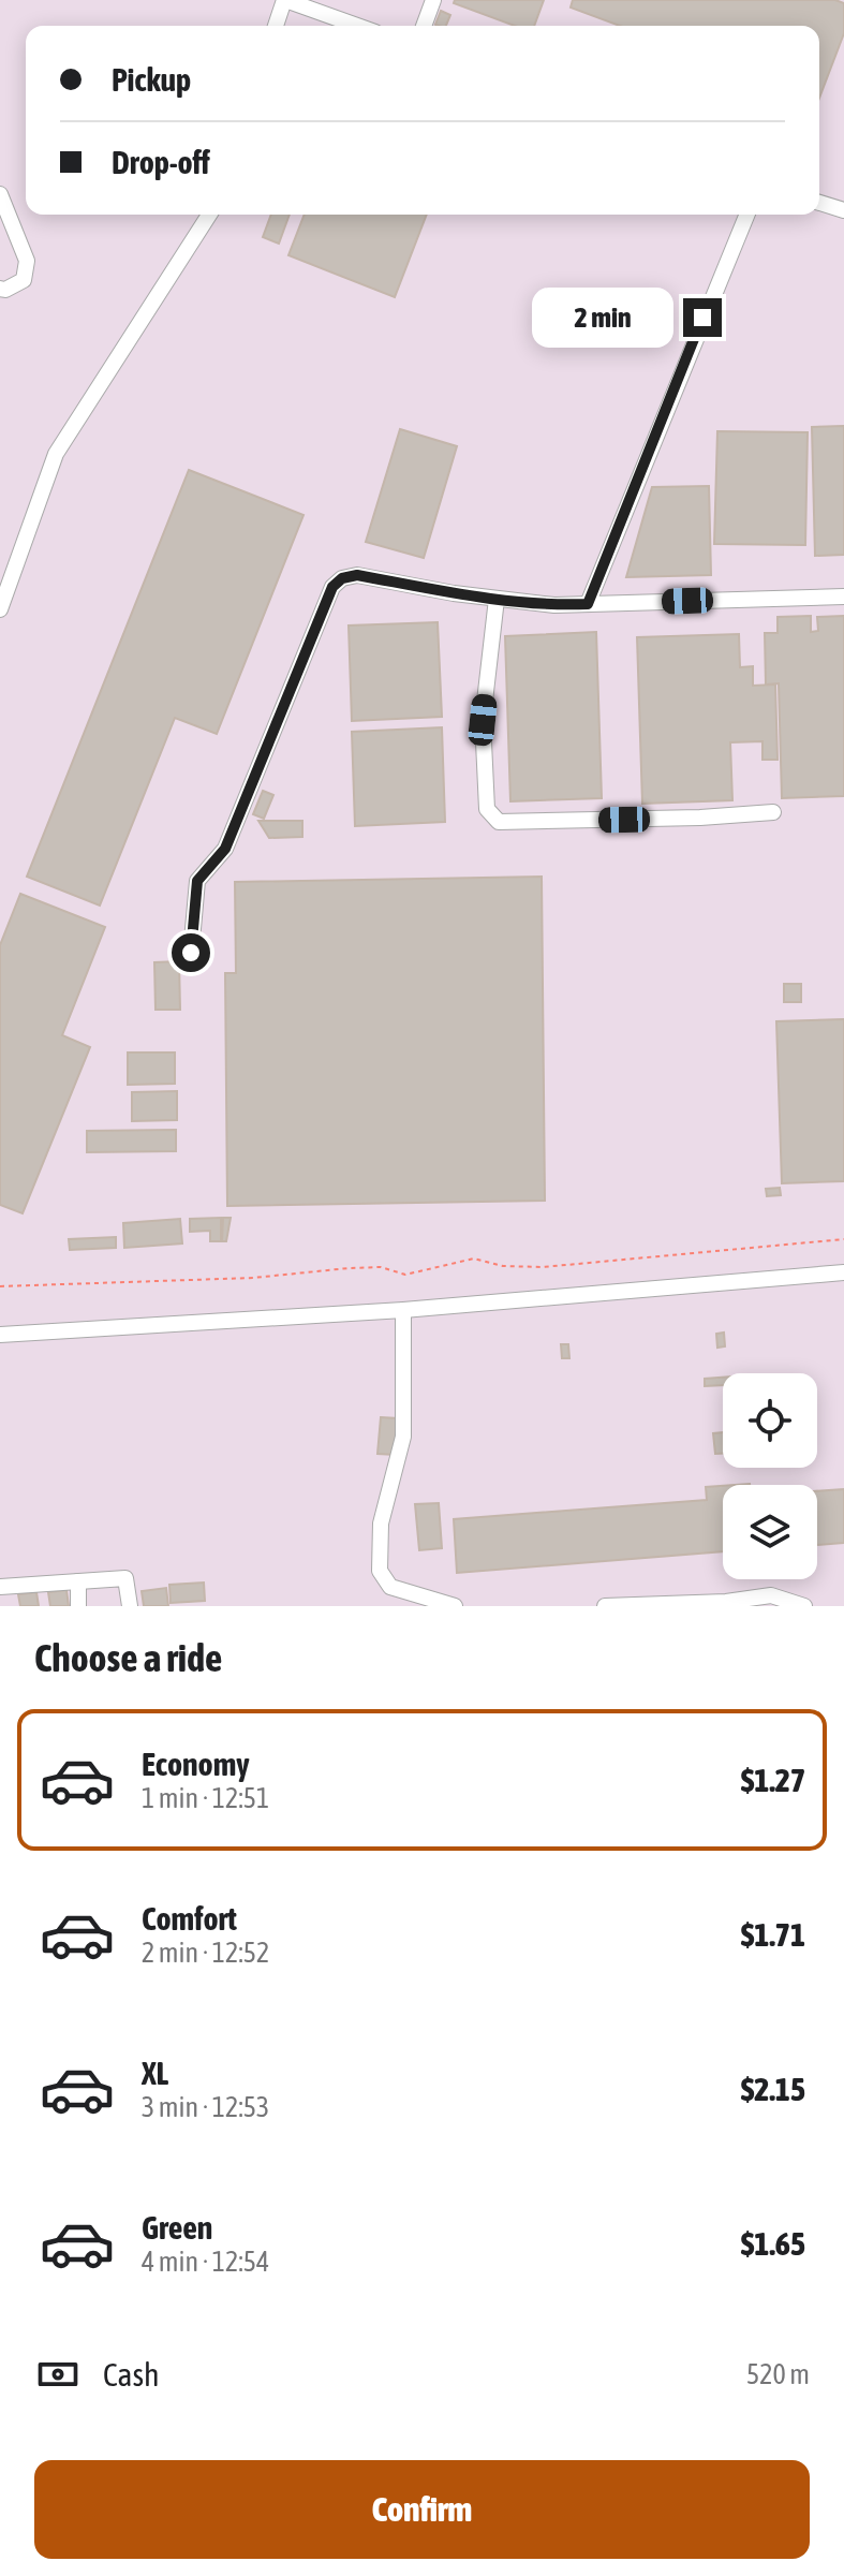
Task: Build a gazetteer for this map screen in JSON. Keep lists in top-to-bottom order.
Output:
{
  "page": {
    "banner": ["Pickup", "Drop-off"],
    "bubble": "2 min",
    "heading": "Choose a ride",
    "list": [
      {
        "name": "Economy",
        "note": "1 min · 12:51",
        "value": "$1.27"
      },
      {
        "name": "Comfort",
        "note": "2 min · 12:52",
        "value": "$1.71"
      },
      {
        "name": "XL",
        "note": "3 min · 12:53",
        "value": "$2.15"
      },
      {
        "name": "Green",
        "note": "4 min · 12:54",
        "value": "$1.65"
      }
    ],
    "pay": ["Cash", "520 m"],
    "buttons": "Confirm"
  }
}
